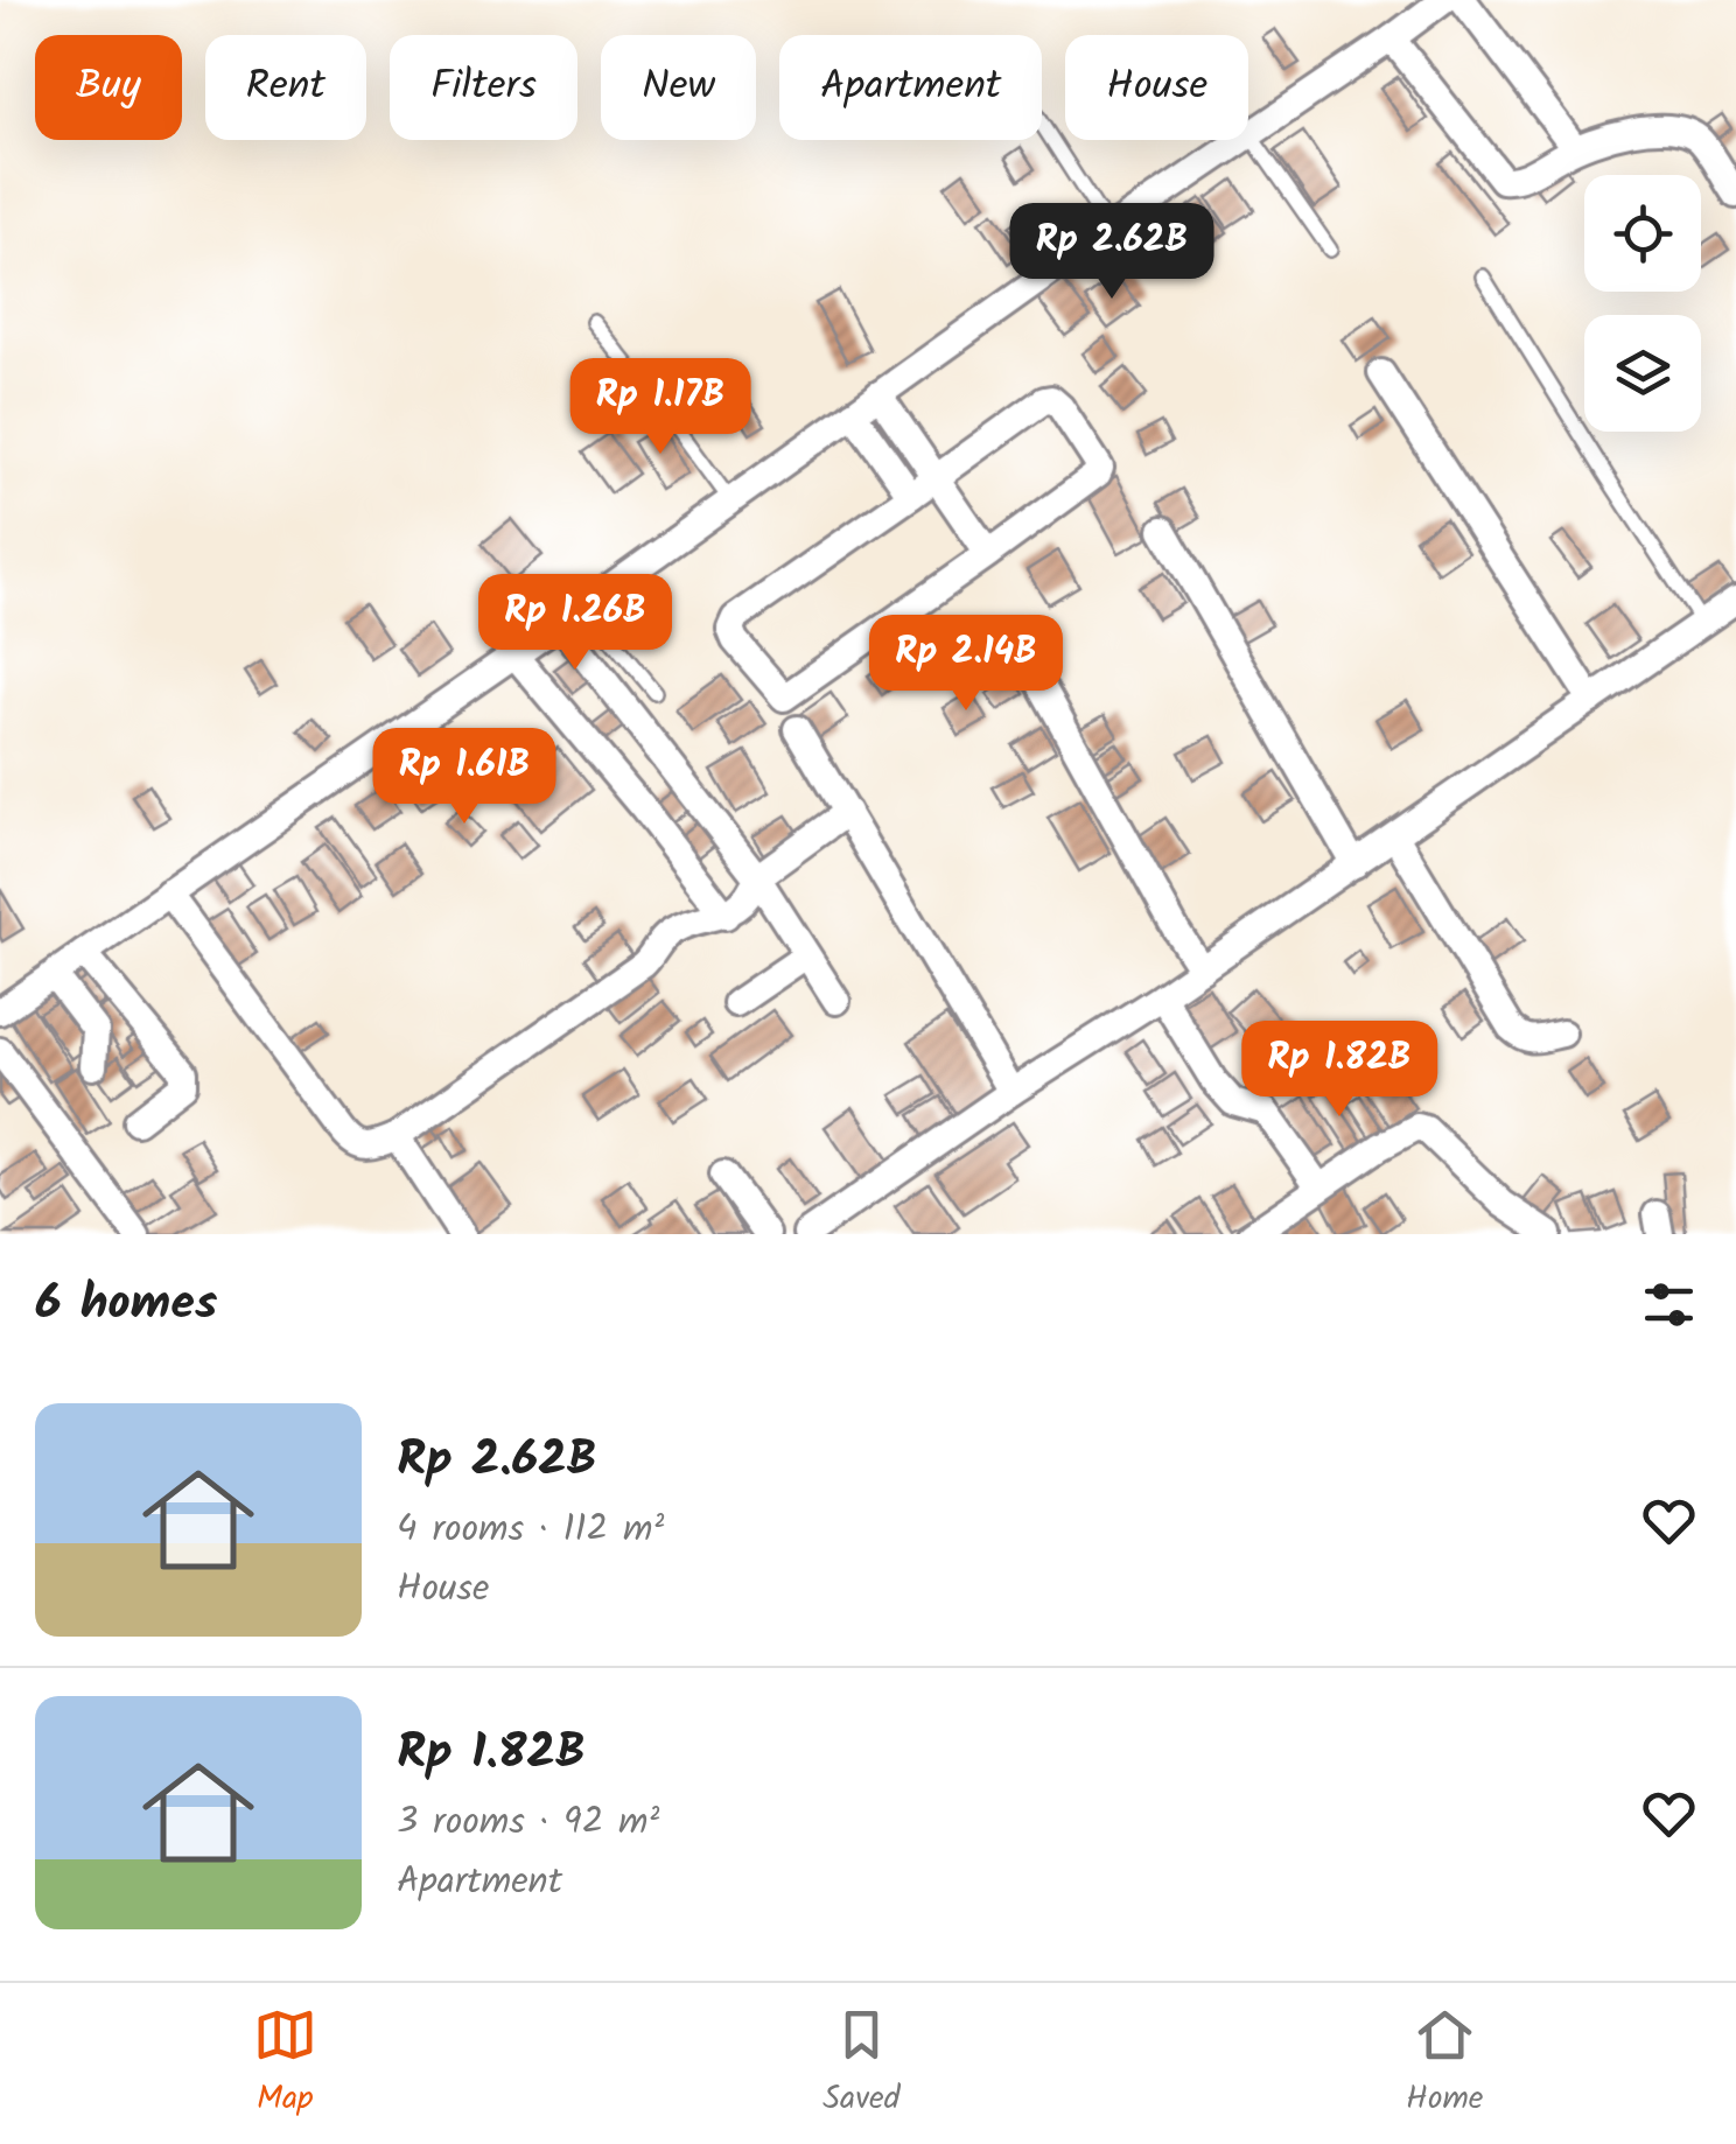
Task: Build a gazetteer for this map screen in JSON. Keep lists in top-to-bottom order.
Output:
{
  "page": {
    "chip": [
      "Buy",
      "Rent",
      "Filters",
      "New",
      "Apartment",
      "House"
    ],
    "price": [
      "Rp 2.62B",
      "Rp 1.17B",
      "Rp 1.26B",
      "Rp 2.14B",
      "Rp 1.61B",
      "Rp 1.82B"
    ],
    "heading": "6 homes",
    "list": [
      {
        "name": "Rp 2.62B",
        "note": "4 rooms · 112 m² · House"
      },
      {
        "name": "Rp 1.82B",
        "note": "3 rooms · 92 m² · Apartment"
      }
    ],
    "tabs": ["Map", "Saved", "Home"]
  }
}
